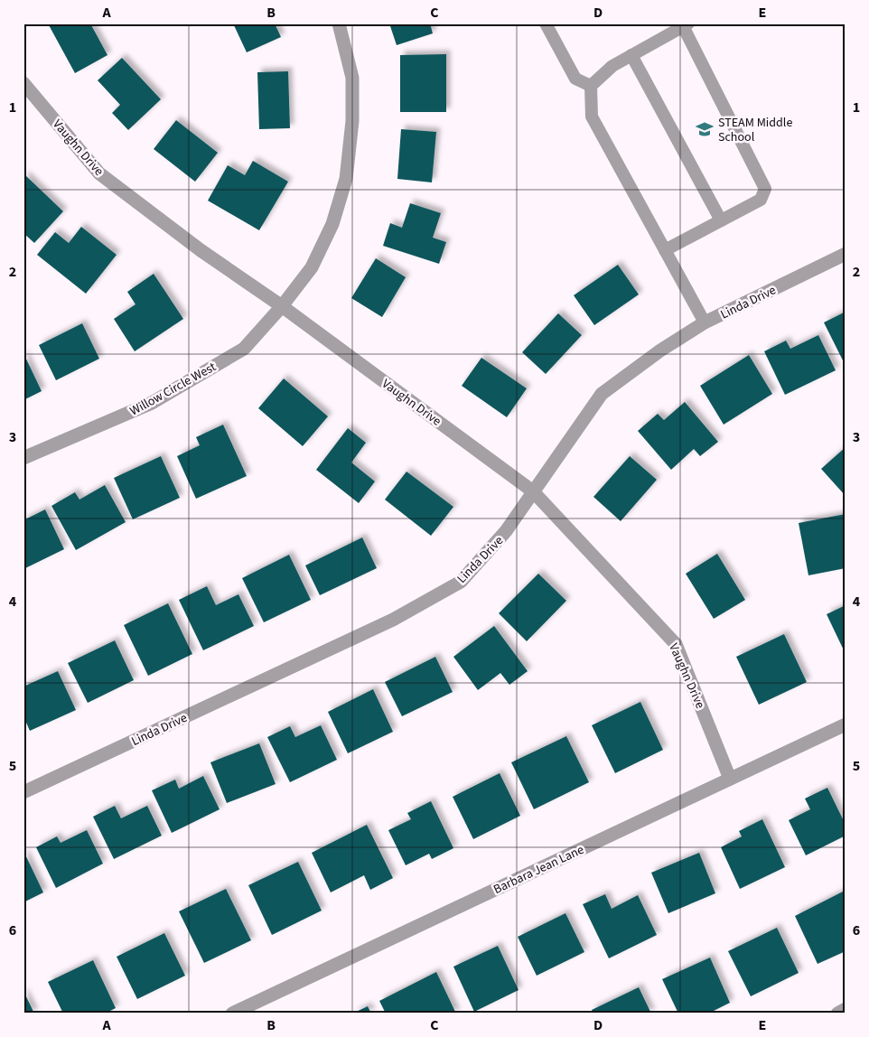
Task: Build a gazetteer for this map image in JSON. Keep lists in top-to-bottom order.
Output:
{
  "streets": {
    "street": [
      "Vaughn Drive",
      "Linda Drive",
      "Willow Circle West",
      "Barbara Jean Lane"
    ]
  },
  "crossings": [
    ["Vaughn Drive", "Linda Drive"],
    ["Vaughn Drive", "Willow Circle West"],
    ["Vaughn Drive", "Barbara Jean Lane"]
  ],
  "places": {
    "school or university": ["STEAM Middle School"]
  },
  "grid": {
    "columns": [
      "A",
      "B",
      "C",
      "D",
      "E"
    ],
    "rows": [
      "1",
      "2",
      "3",
      "4",
      "5",
      "6"
    ]
  }
}
